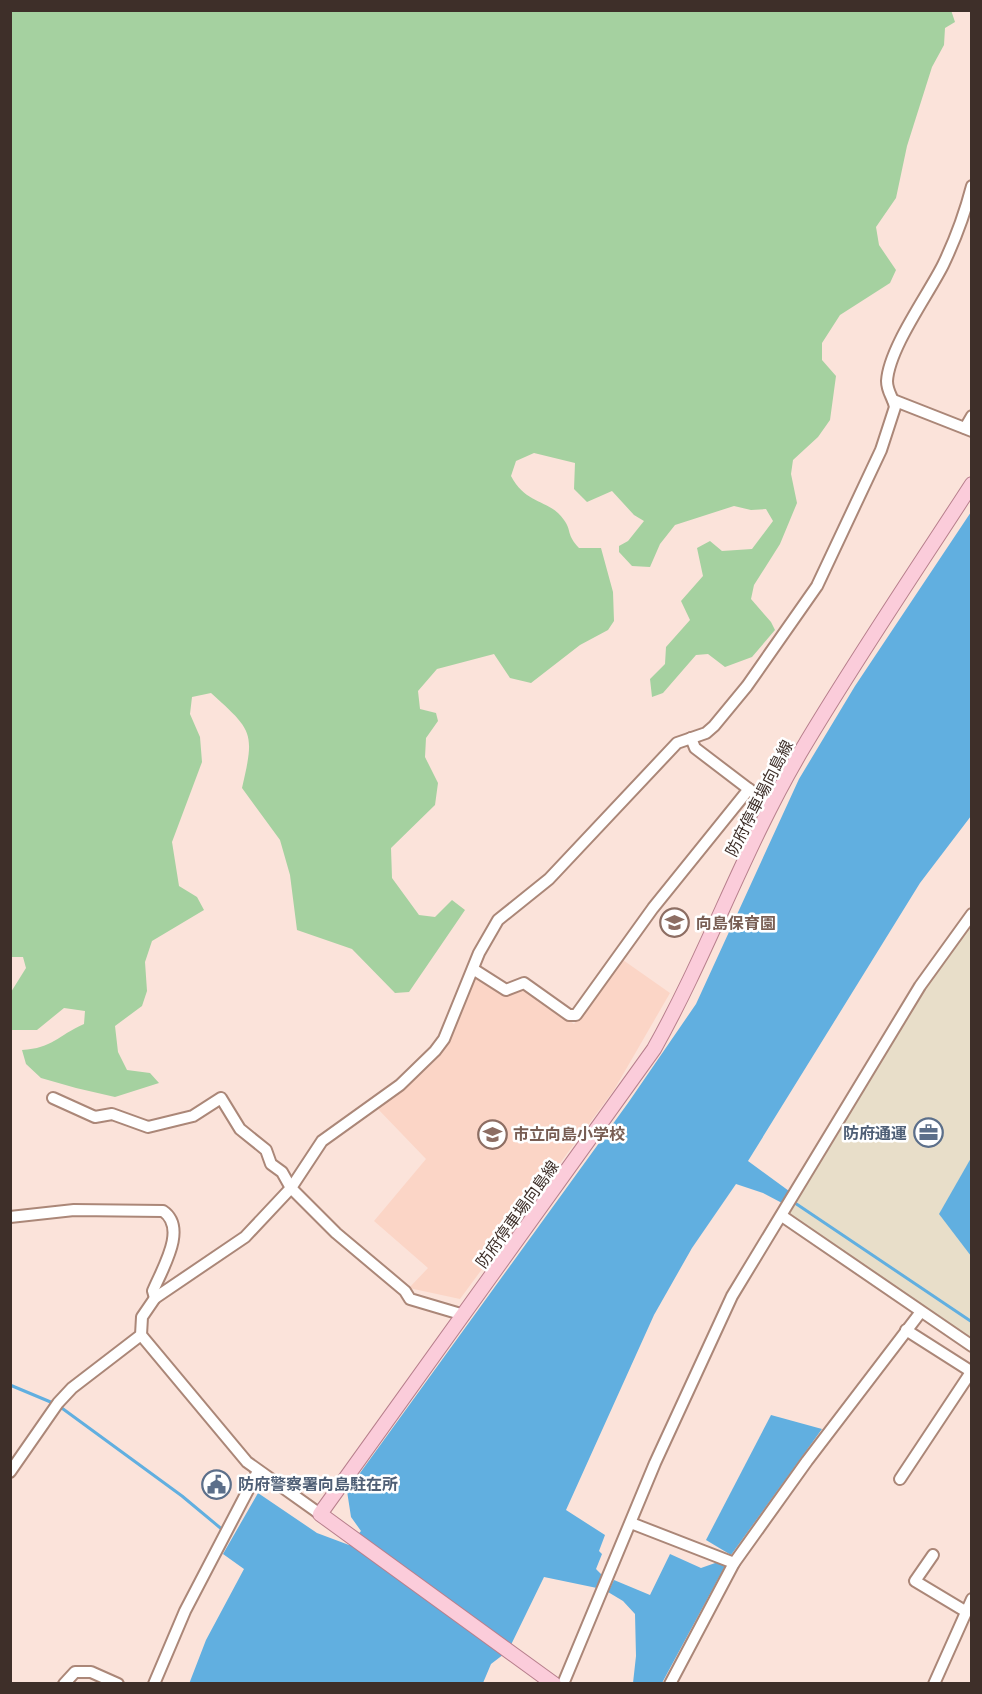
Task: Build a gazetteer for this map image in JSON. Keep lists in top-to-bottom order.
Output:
{
  "streets": {
    "main road": ["防府停車場向島線"]
  },
  "places": {
    "school or university": ["向島保育園", "市立向島小学校"],
    "office": ["防府通運"],
    "public building": ["防府警察署向島駐在所"]
  }
}
